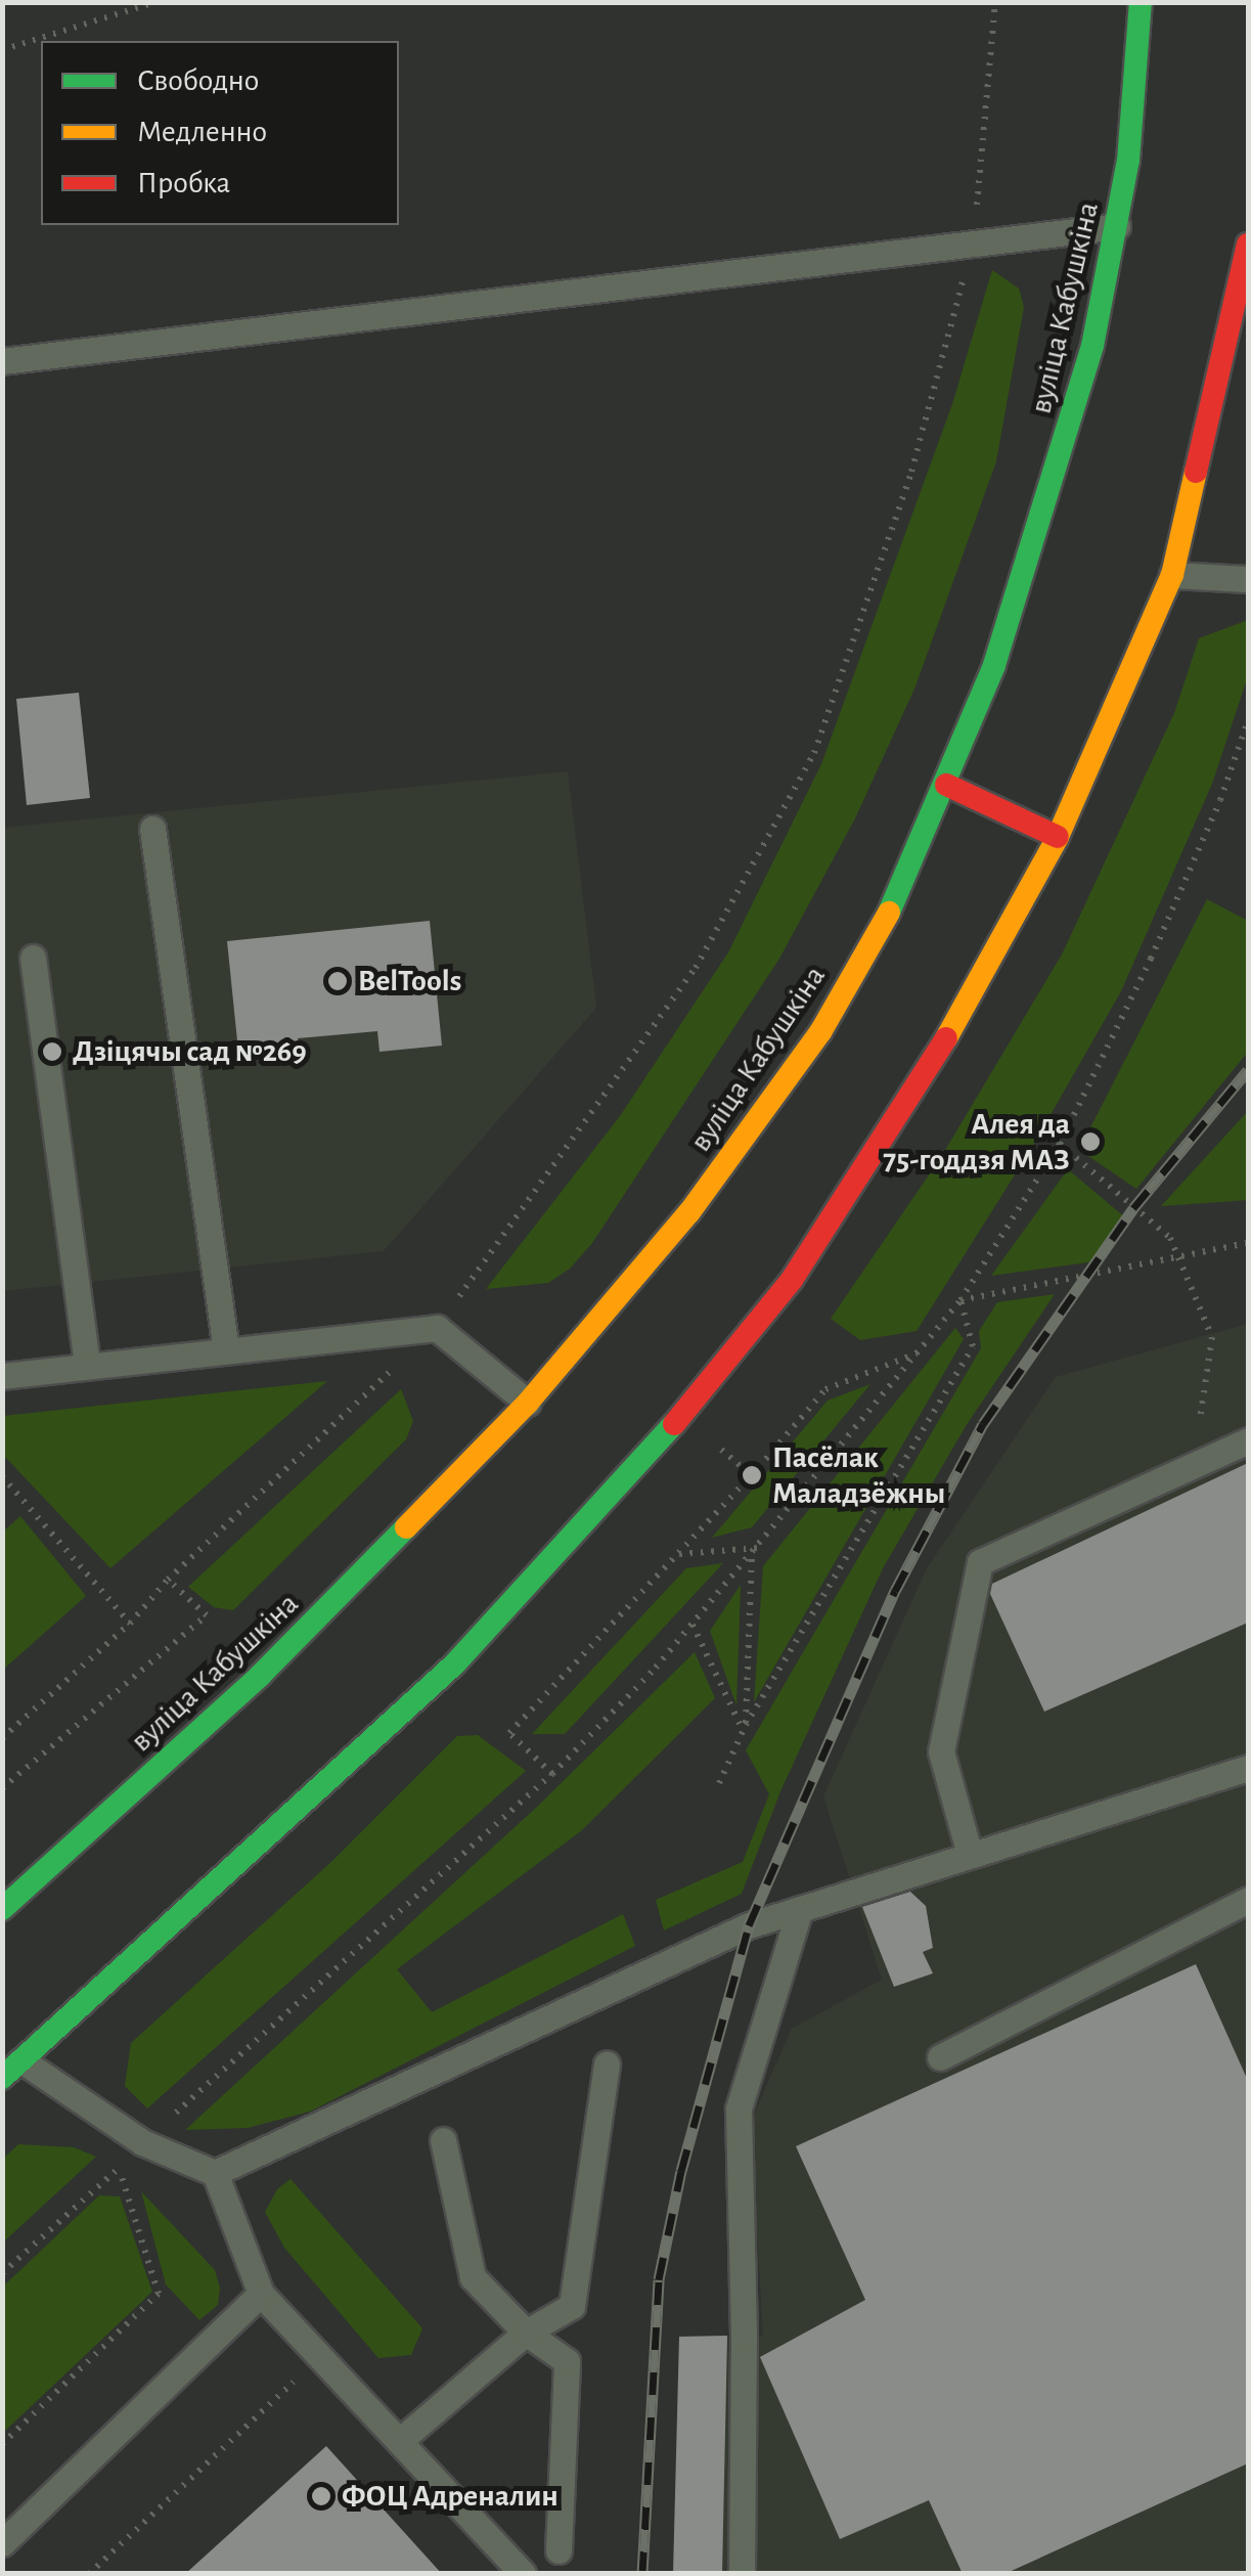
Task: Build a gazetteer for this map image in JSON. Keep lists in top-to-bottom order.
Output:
{
  "streets": {
    "main road": ["вуліца Кабушкіна"]
  },
  "places": [
    "BelTools",
    "Дзіцячы сад №269",
    "Алея да 75-годдзя МАЗ",
    "Пасёлак Маладзёжны",
    "ФОЦ Адреналин"
  ],
  "legend": ["Свободно", "Медленно", "Пробка"]
}
